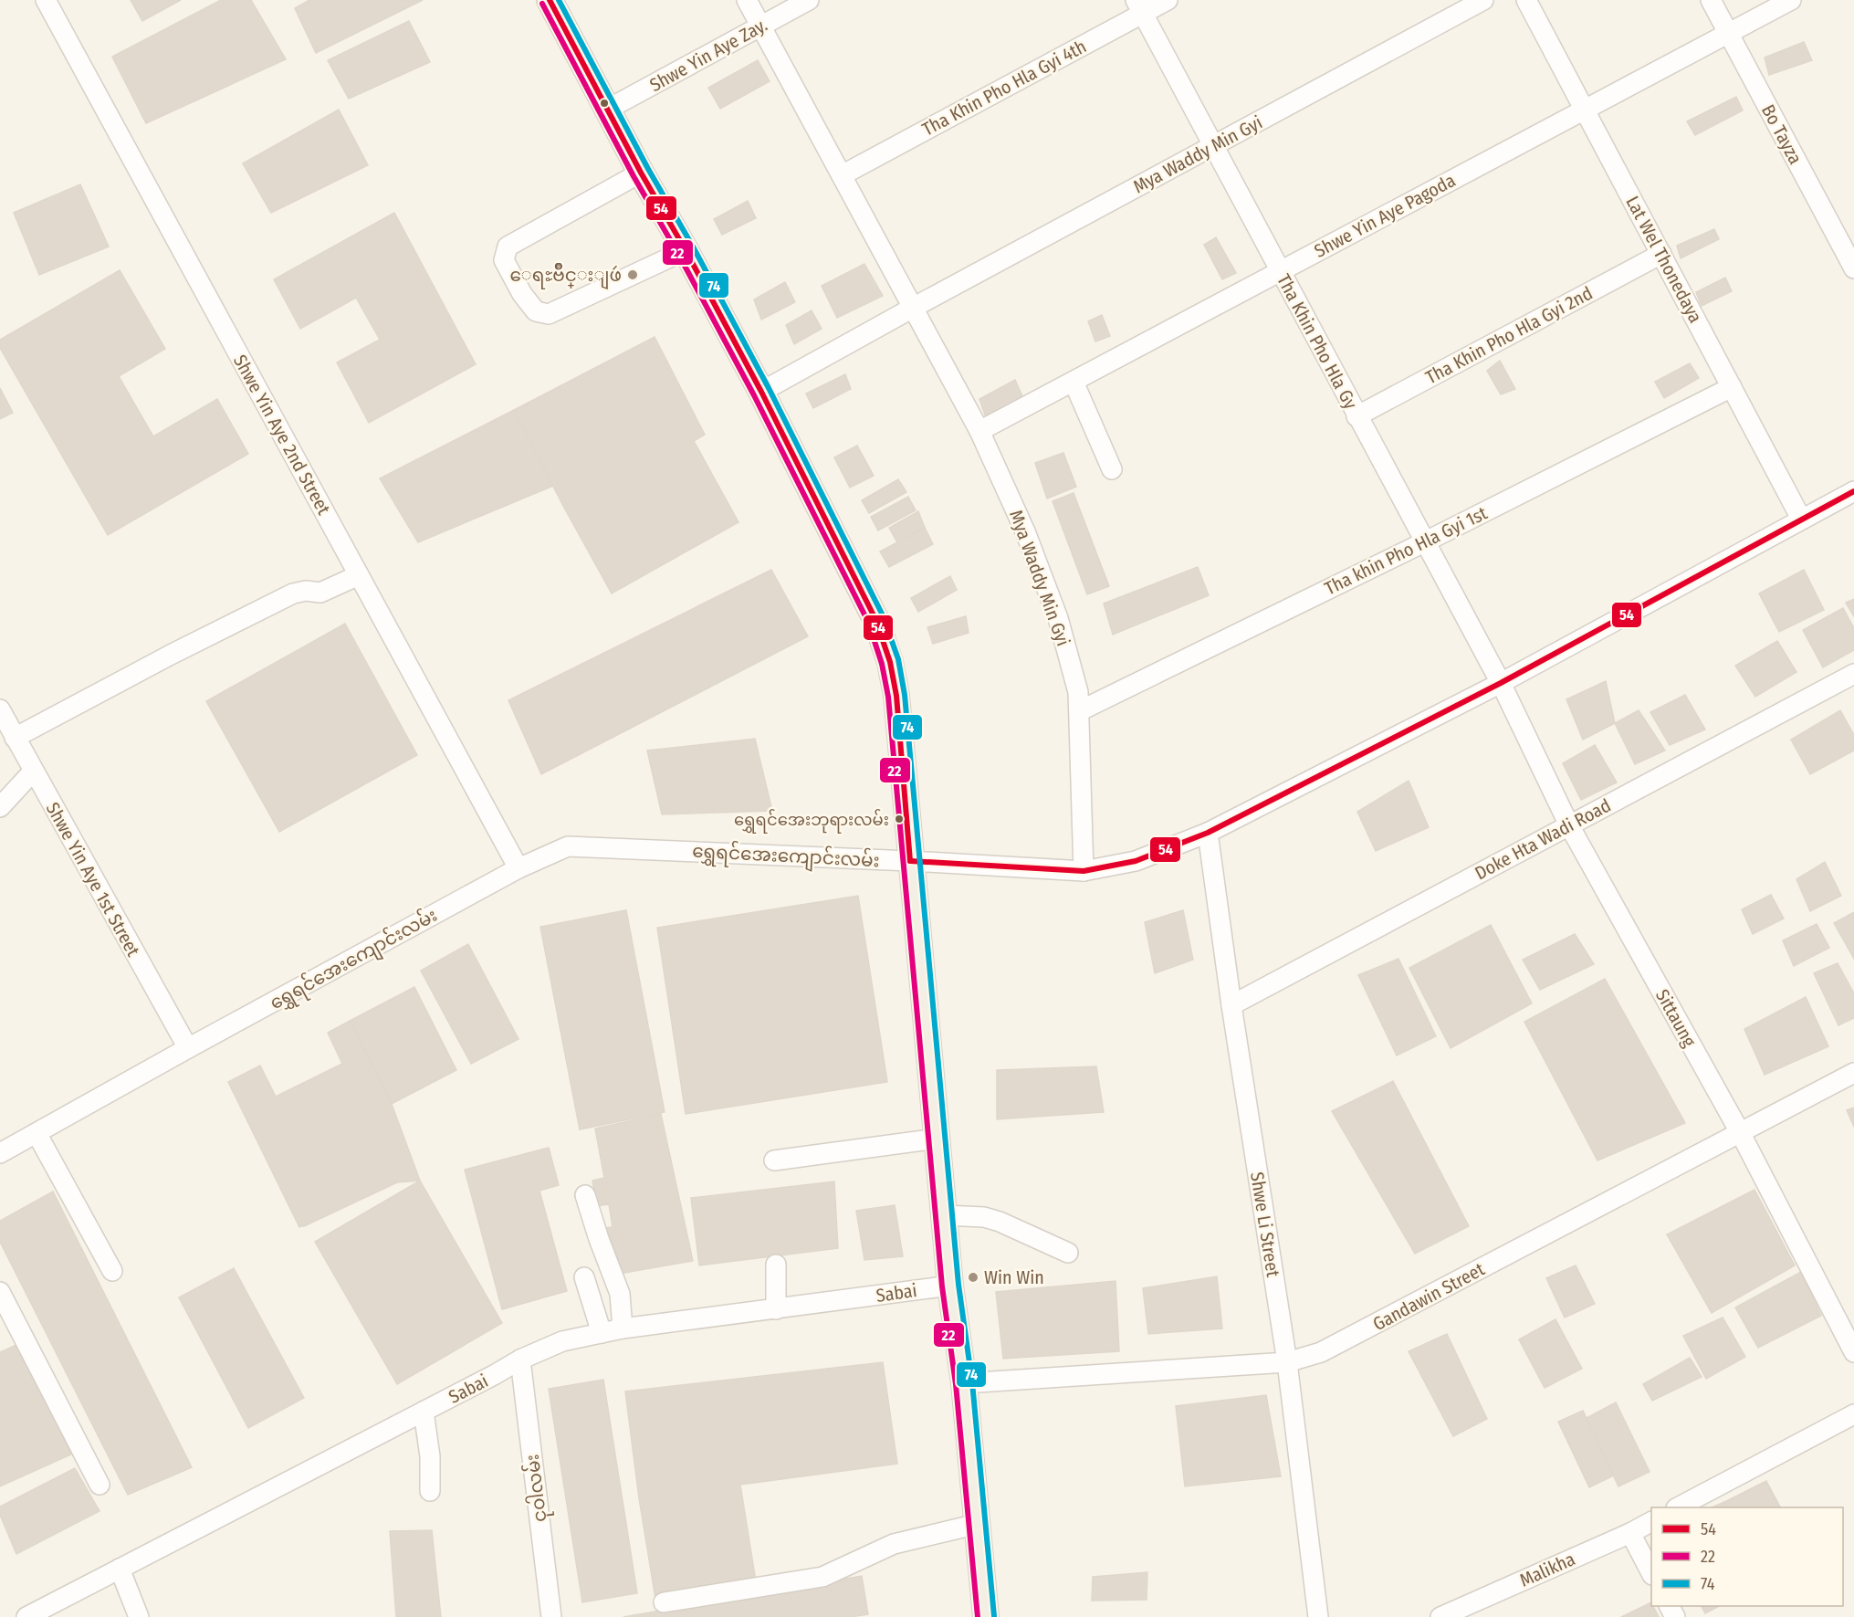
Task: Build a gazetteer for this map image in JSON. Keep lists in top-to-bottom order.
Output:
{
  "streets": {
    "street": [
      "Shwe Yin Aye Zay.",
      "Tha Khin Pho Hla Gyi 4th",
      "Bo Tayza",
      "Mya Waddy Min Gyi",
      "Shwe Yin Aye Pagoda",
      "Lat Wel Thonedaya",
      "Tha Khin Pho Hla Gyi 2nd",
      "Tha Khin Pho Hla Gy",
      "Shwe Yin Aye 2nd Street",
      "Tha khin Pho Hla Gyi 1st",
      "Doke Hta Wadi Road",
      "ရွှေရင်အေးကျောင်းလမ်း",
      "Shwe Yin Aye 1st Street",
      "Sittaung",
      "Shwe Li Street",
      "Sabai",
      "Gandawin Street",
      "ငုဝါလမ်း",
      "Malikha"
    ]
  },
  "crossings": [
    ["Shwe Yin Aye Zay.", "Mya Waddy Min Gyi"],
    ["Tha Khin Pho Hla Gyi 4th", "Mya Waddy Min Gyi"],
    ["Tha Khin Pho Hla Gyi 4th", "Tha Khin Pho Hla Gy"],
    ["Bo Tayza", "Shwe Yin Aye Pagoda"],
    ["Mya Waddy Min Gyi", "Shwe Yin Aye Pagoda"],
    ["Mya Waddy Min Gyi", "Tha Khin Pho Hla Gy"],
    ["Mya Waddy Min Gyi", "Tha khin Pho Hla Gyi 1st"],
    ["Mya Waddy Min Gyi", "ရွှေရင်အေးကျောင်းလမ်း"],
    ["Shwe Yin Aye Pagoda", "Lat Wel Thonedaya"],
    ["Shwe Yin Aye Pagoda", "Tha Khin Pho Hla Gy"],
    ["Lat Wel Thonedaya", "Tha Khin Pho Hla Gyi 2nd"],
    ["Lat Wel Thonedaya", "Tha khin Pho Hla Gyi 1st"],
    ["Lat Wel Thonedaya", "ရွှေရင်အေးကျောင်းလမ်း"],
    ["Tha Khin Pho Hla Gyi 2nd", "Tha Khin Pho Hla Gy"],
    ["Tha Khin Pho Hla Gy", "Tha khin Pho Hla Gyi 1st"],
    ["Tha Khin Pho Hla Gy", "ရွှေရင်အေးကျောင်းလမ်း"],
    ["Tha Khin Pho Hla Gy", "Sittaung"],
    ["Shwe Yin Aye 2nd Street", "ရွှေရင်အေးကျောင်းလမ်း"],
    ["Doke Hta Wadi Road", "Sittaung"],
    ["Doke Hta Wadi Road", "Shwe Li Street"],
    ["ရွှေရင်အေးကျောင်းလမ်း", "Shwe Yin Aye 1st Street"],
    ["ရွှေရင်အေးကျောင်းလမ်း", "Sittaung"],
    ["ရွှေရင်အေးကျောင်းလမ်း", "Shwe Li Street"],
    ["Sittaung", "Gandawin Street"],
    ["Shwe Li Street", "Gandawin Street"],
    ["Sabai", "ငုဝါလမ်း"]
  ],
  "places": ["ေရႊဗ်ိဳင္းျဖဴ", "ရွှေရင်အေးဘုရားလမ်း", "Win Win"],
  "lines": ["transit line 54", "transit line 74", "transit line 22"],
  "legend": ["54", "22", "74"]
}
